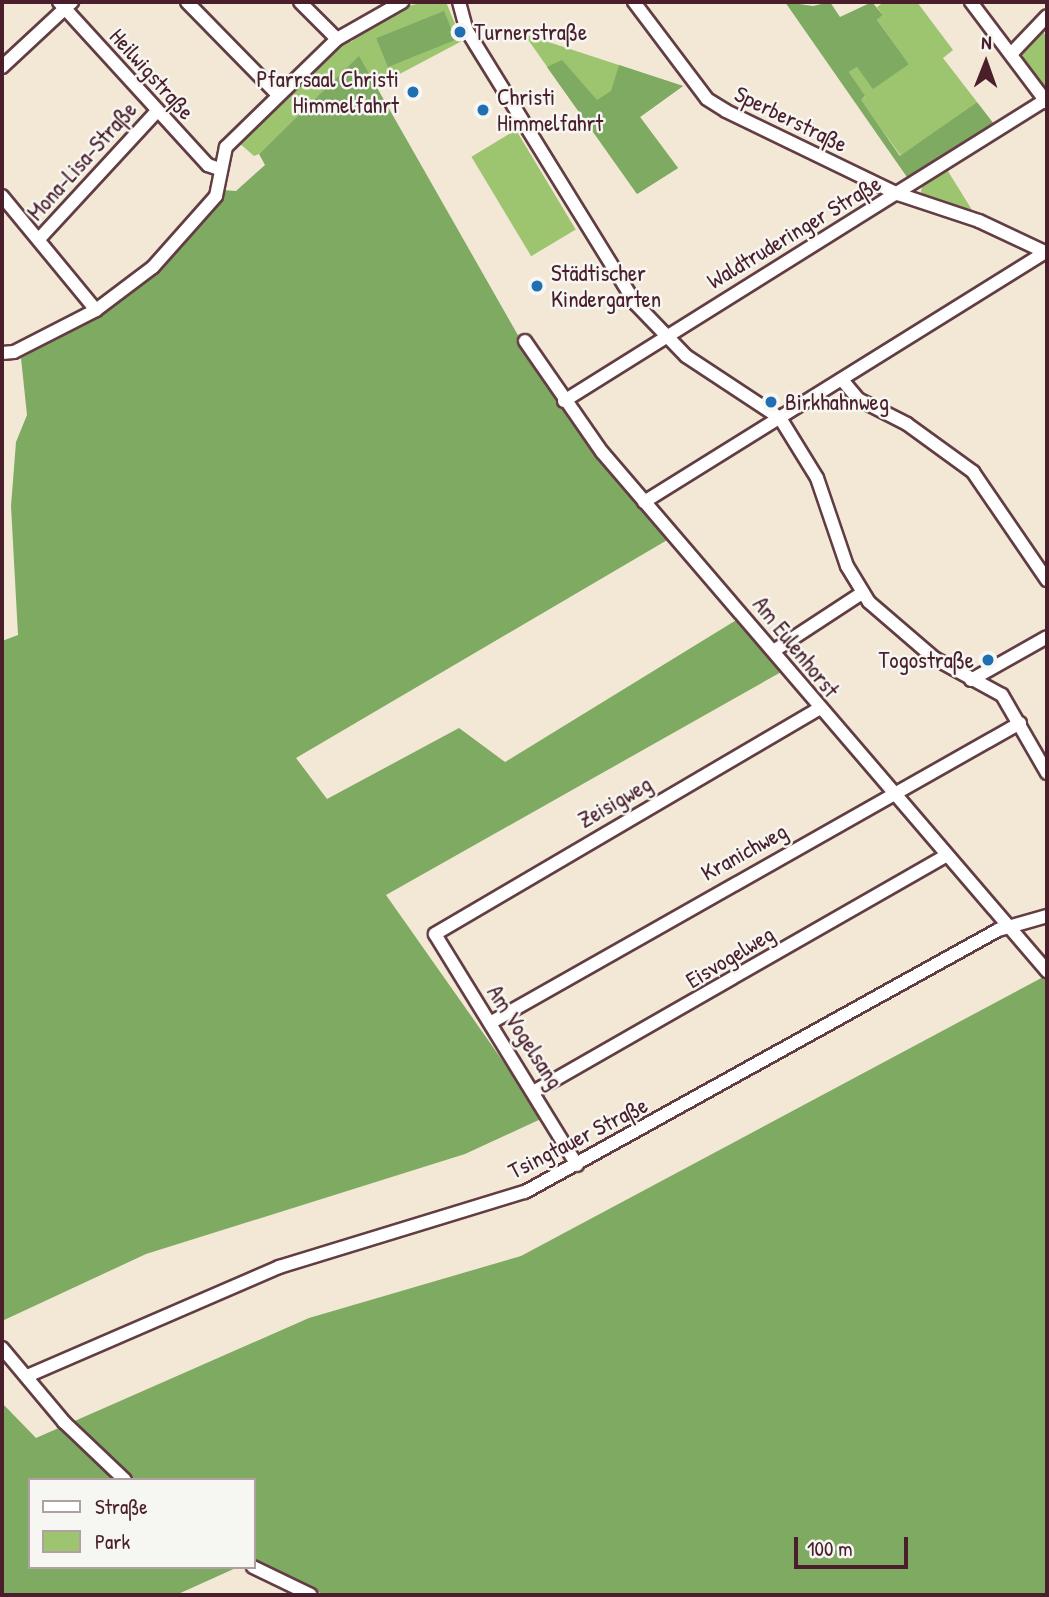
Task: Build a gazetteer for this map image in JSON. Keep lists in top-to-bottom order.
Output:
{
  "streets": {
    "street": [
      "Heilwigstraße",
      "Sperberstraße",
      "Mona-Lisa-Straße",
      "Waldtruderinger Straße",
      "Am Eulenhorst",
      "Zeisigweg",
      "Kranichweg",
      "Eisvogelweg",
      "Am Vogelsang",
      "Tsingtauer Straße"
    ]
  },
  "crossings": [
    ["Heilwigstraße", "Mona-Lisa-Straße"],
    ["Sperberstraße", "Waldtruderinger Straße"],
    ["Waldtruderinger Straße", "Am Eulenhorst"],
    ["Am Eulenhorst", "Zeisigweg"],
    ["Am Eulenhorst", "Kranichweg"],
    ["Am Eulenhorst", "Eisvogelweg"],
    ["Am Eulenhorst", "Tsingtauer Straße"],
    ["Zeisigweg", "Am Vogelsang"],
    ["Kranichweg", "Am Vogelsang"],
    ["Eisvogelweg", "Am Vogelsang"],
    ["Am Vogelsang", "Tsingtauer Straße"]
  ],
  "places": [
    "Turnerstraße",
    "Pfarrsaal Christi Himmelfahrt",
    "Christi Himmelfahrt",
    "Städtischer Kindergarten",
    "Birkhahnweg",
    "Togostraße"
  ],
  "legend": ["Straße", "Park"],
  "scale_bar": "100 m",
  "north": "top"
}
